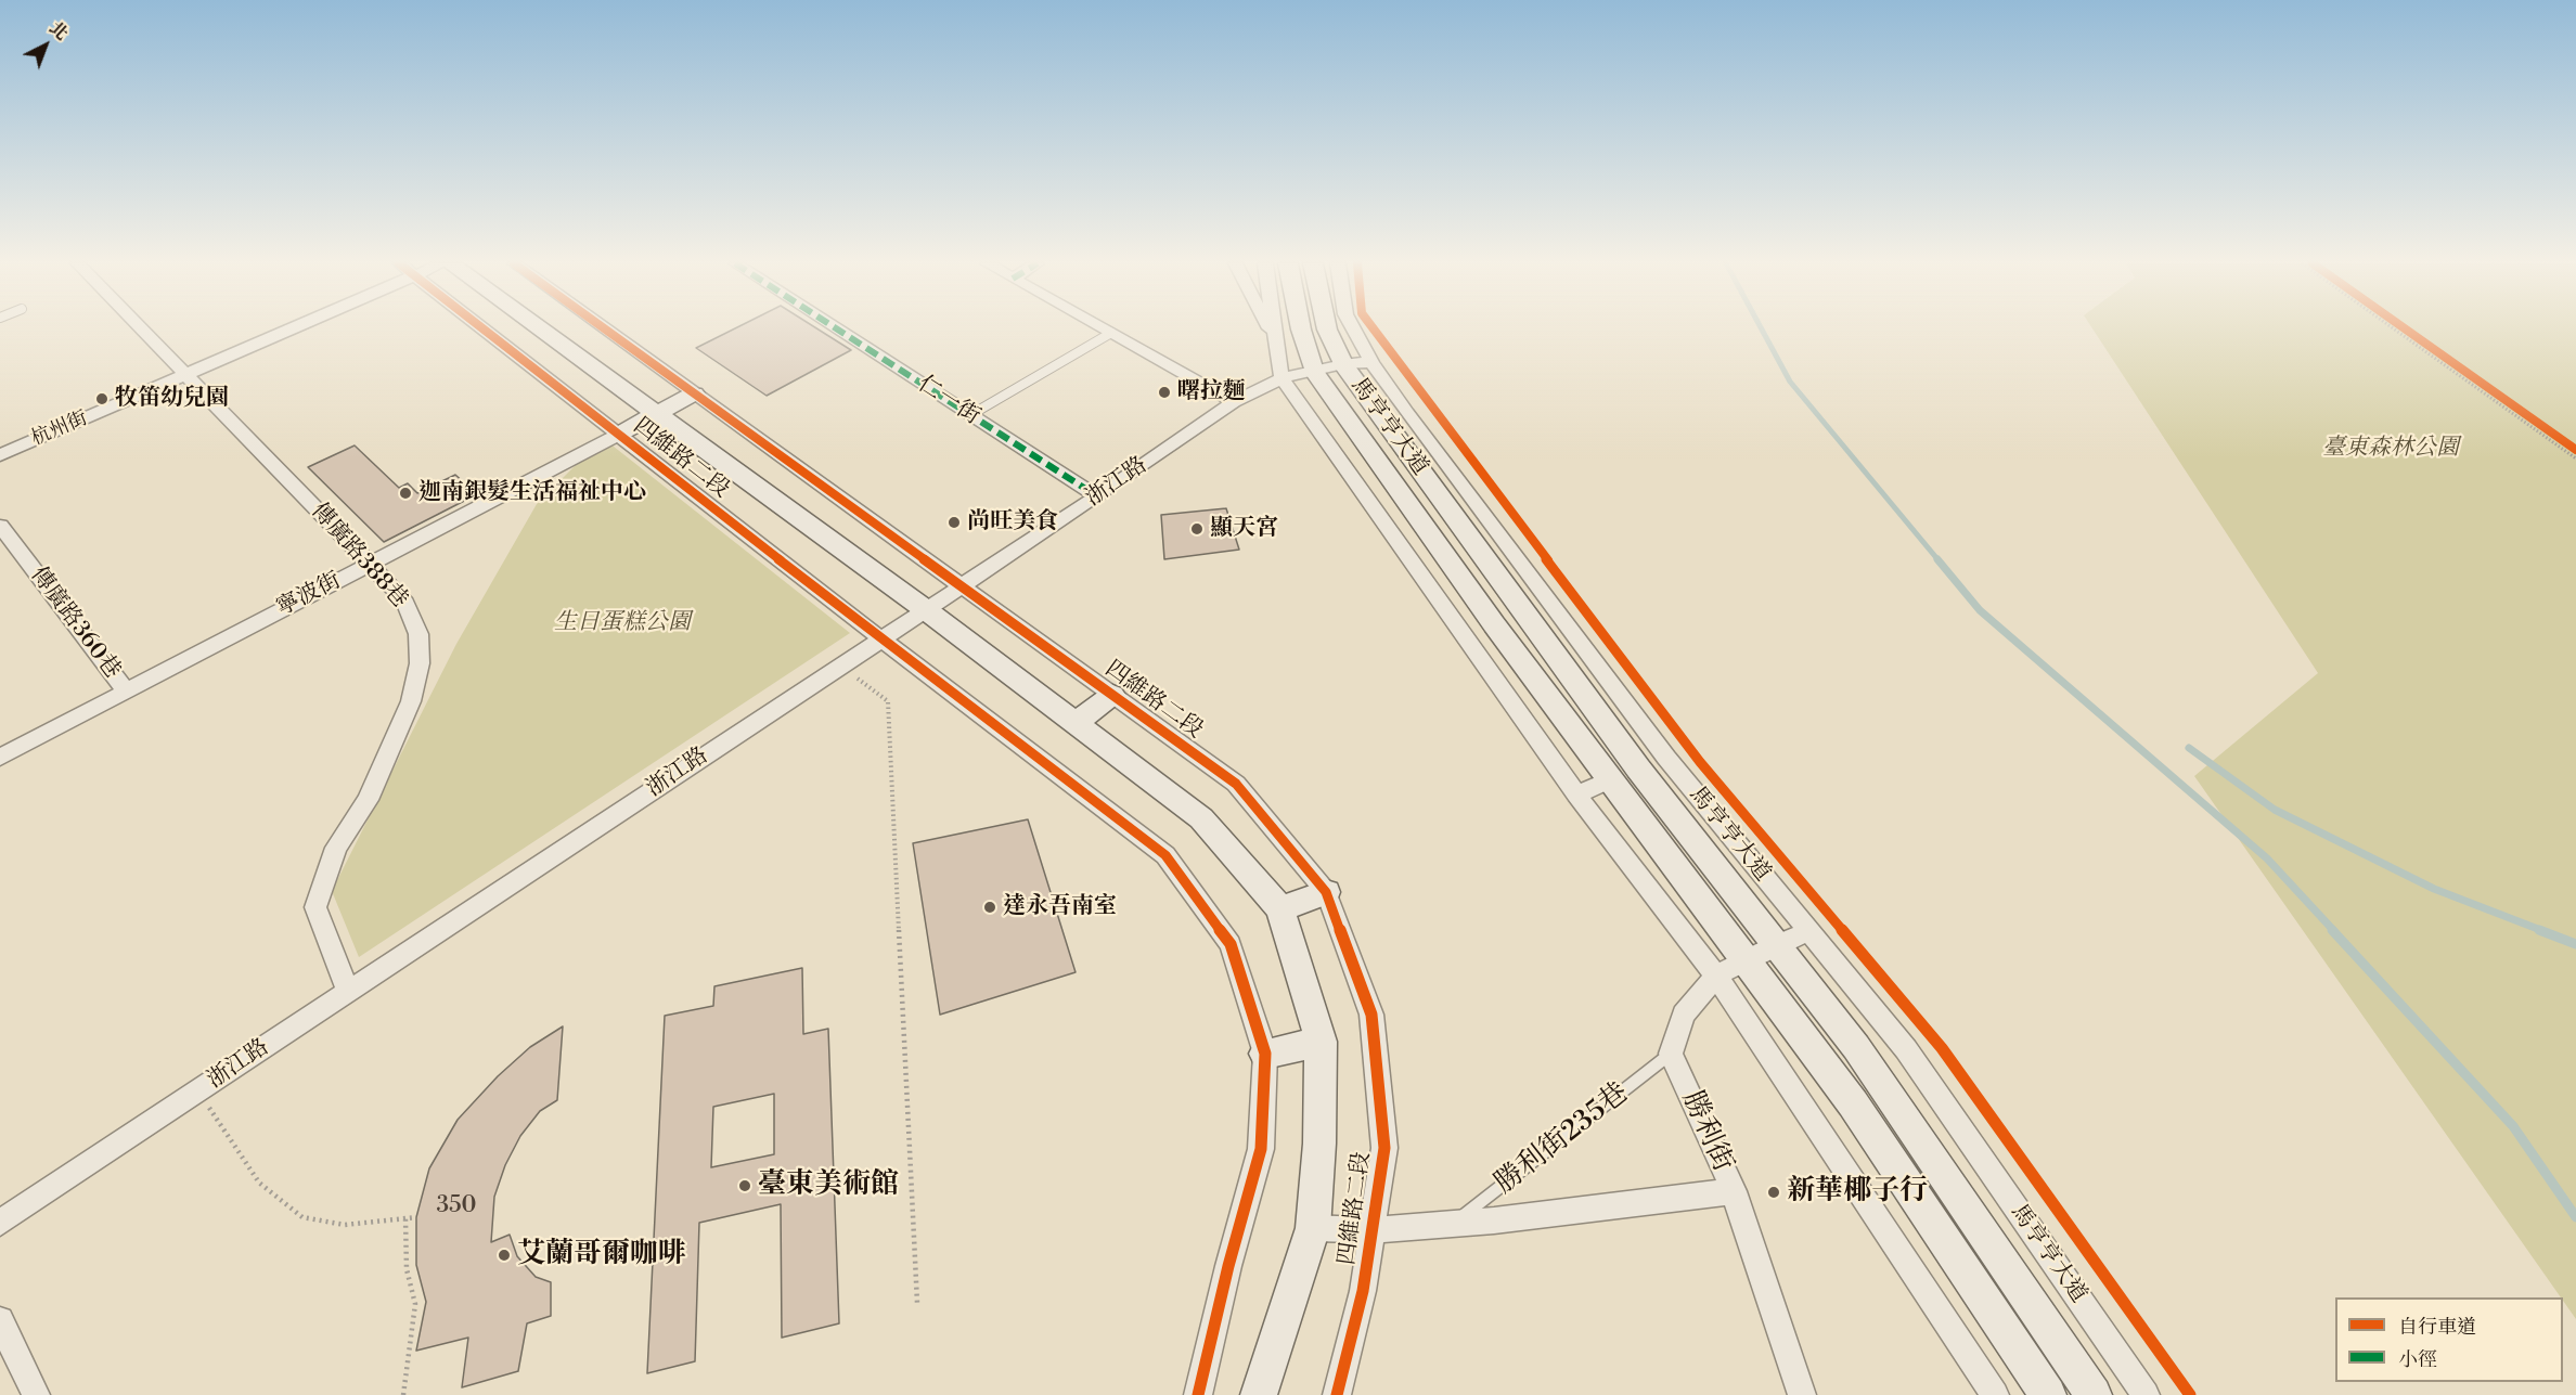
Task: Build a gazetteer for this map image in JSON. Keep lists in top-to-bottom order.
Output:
{
  "streets": {
    "street": [
      "仁一街",
      "馬亨亨大道",
      "杭州街",
      "四維路二段",
      "浙江路",
      "傳廣路388巷",
      "寧波街",
      "傳廣路360巷",
      "勝利街"
    ],
    "lane": ["勝利街235巷"]
  },
  "crossings": [
    ["仁一街", "浙江路"],
    ["馬亨亨大道", "浙江路"],
    ["杭州街", "傳廣路388巷"],
    ["四維路二段", "浙江路"],
    ["四維路二段", "寧波街"],
    ["浙江路", "傳廣路388巷"],
    ["傳廣路388巷", "寧波街"],
    ["寧波街", "傳廣路360巷"],
    ["勝利街", "勝利街235巷"]
  ],
  "parks": ["臺東森林公園", "生日蛋糕公園"],
  "places": [
    "曙拉麵",
    "牧笛幼兒園",
    "迦南銀髮生活福祉中心",
    "尚旺美食",
    "顯天宮",
    "達永吾南室",
    "臺東美術館",
    "新華椰子行",
    "艾蘭哥爾咖啡"
  ],
  "house_numbers": ["350"],
  "legend": ["自行車道", "小徑"],
  "north": "top right"
}
